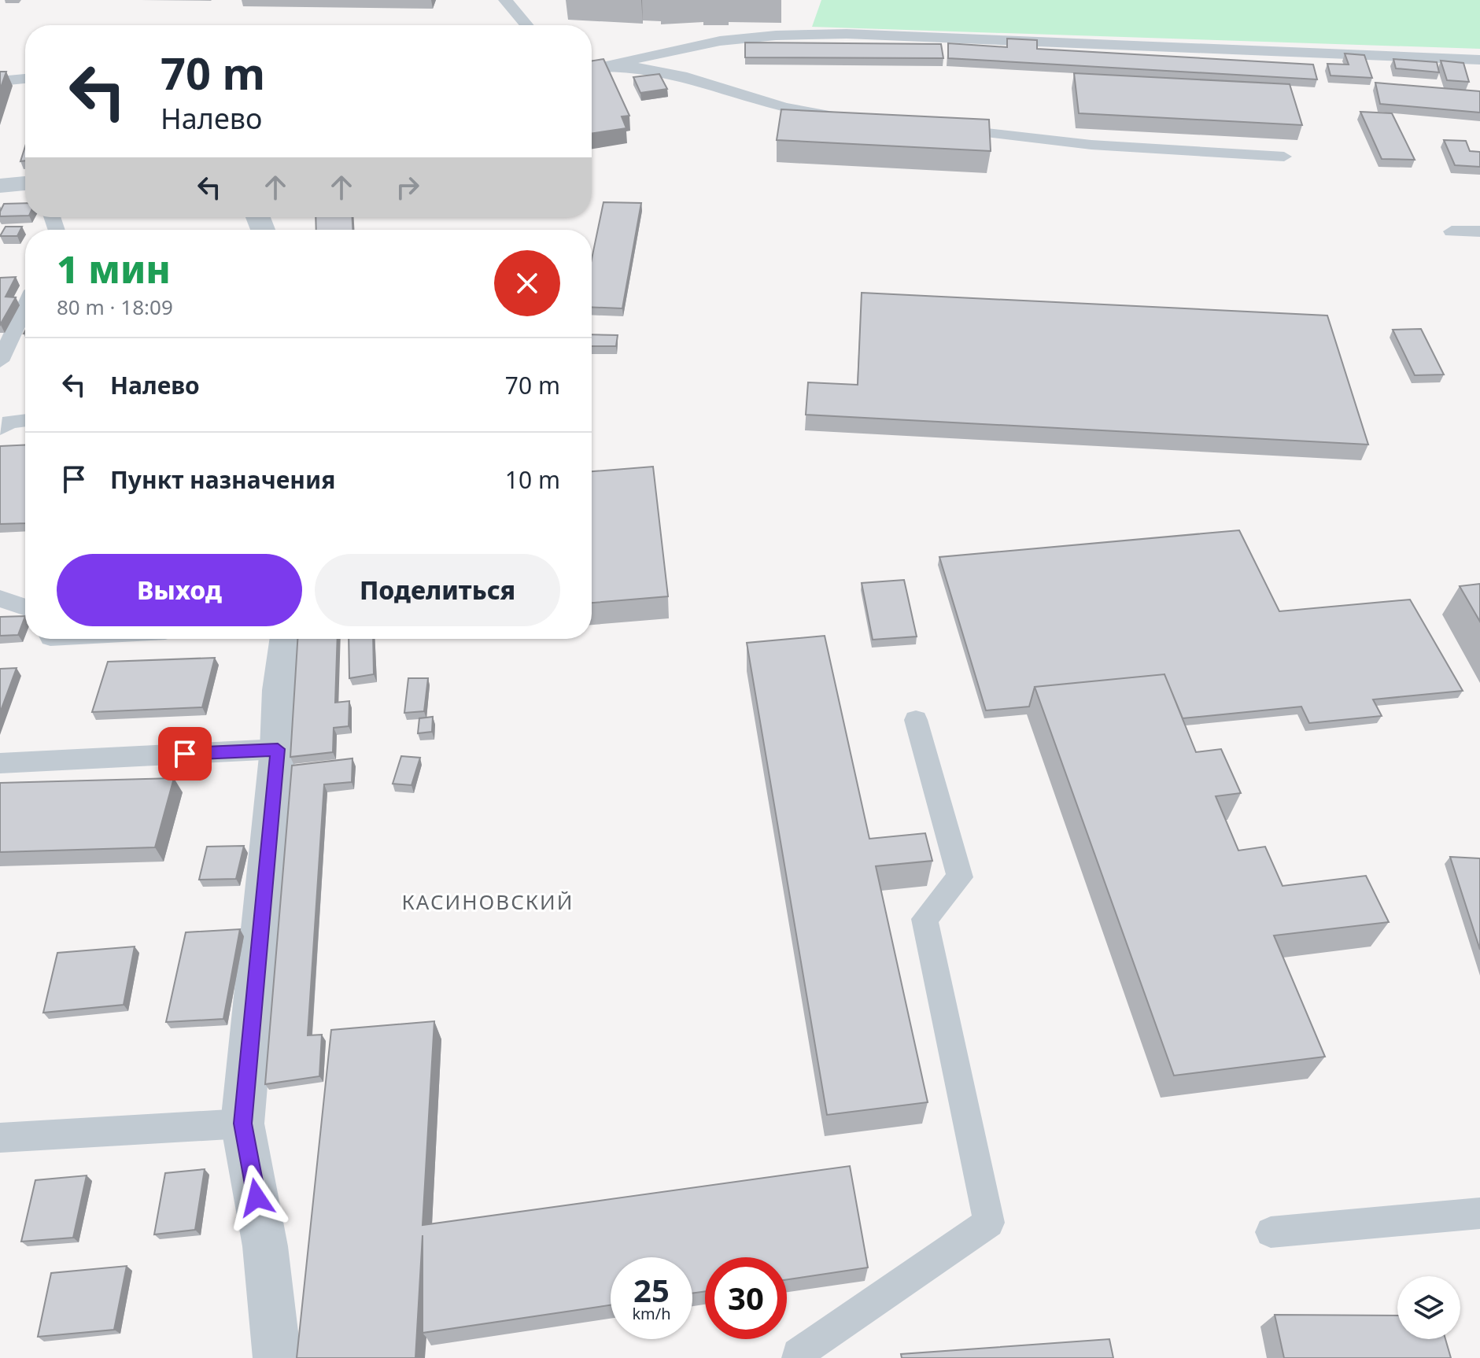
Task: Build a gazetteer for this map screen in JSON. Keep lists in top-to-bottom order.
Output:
{
  "districts": ["КАСИНОВСКИЙ"],
  "page": {
    "turn": ["70 m", "Налево"],
    "heading": ["1 мин", "80 m · 18:09"],
    "list": [
      {
        "name": "Налево",
        "value": "70 m"
      },
      {
        "name": "Пункт назначения",
        "value": "10 m"
      }
    ],
    "buttons": ["Выход", "Поделиться"],
    "speed": "25 km/h",
    "limit": "30"
  }
}
